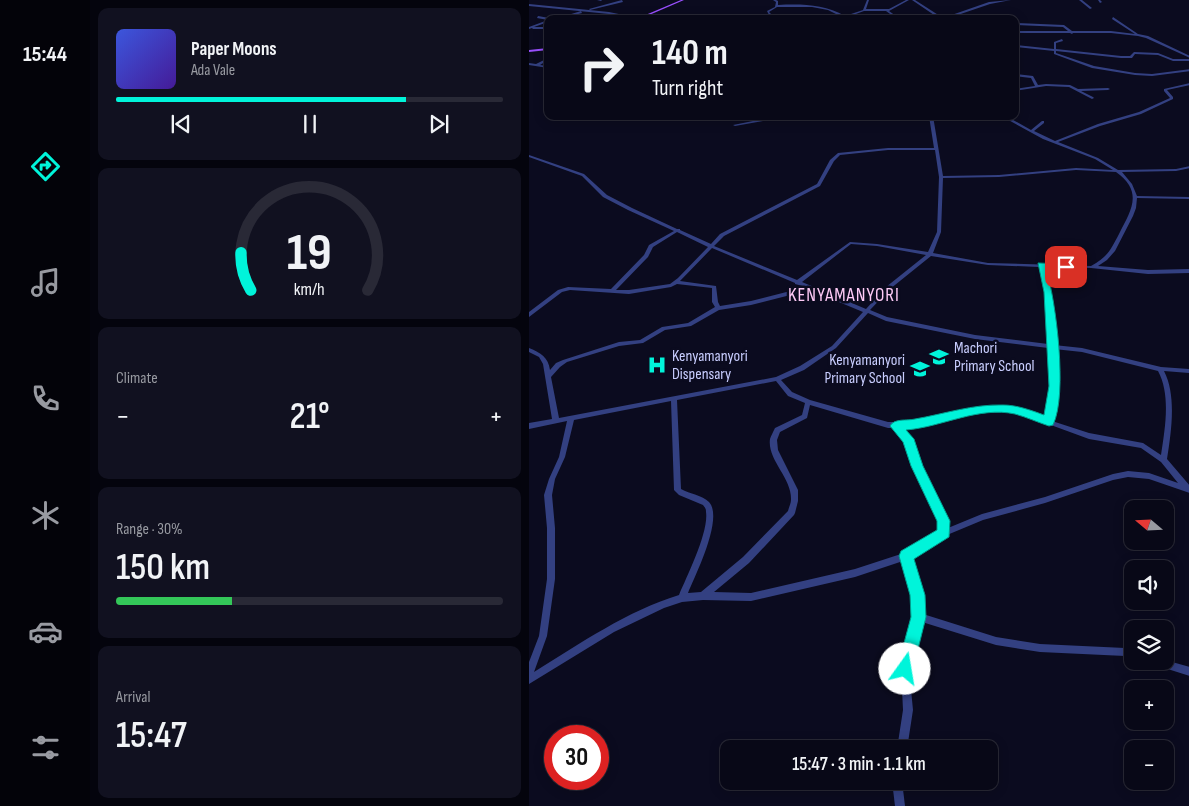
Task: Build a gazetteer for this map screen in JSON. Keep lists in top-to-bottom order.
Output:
{
  "districts": ["KENYAMANYORI"],
  "places": {
    "school or university": ["Machori Primary School", "Kenyamanyori Primary School"],
    "hospital": ["Kenyamanyori Dispensary"]
  },
  "north": "left",
  "page": {
    "tabs": "15:44",
    "turn": ["140 m", "Turn right"],
    "song": ["Paper Moons", "Ada Vale"],
    "tile": [
      "Climate",
      ["Range · 30%", "150 km"],
      ["Arrival", "15:47"]
    ],
    "heat": ["−", "21°", "+"],
    "map_buttons": ["+", "−"],
    "limit": "30",
    "trip": "15:47 · 3 min · 1.1 km",
    "gauge": ["19", "km/h"]
  }
}
